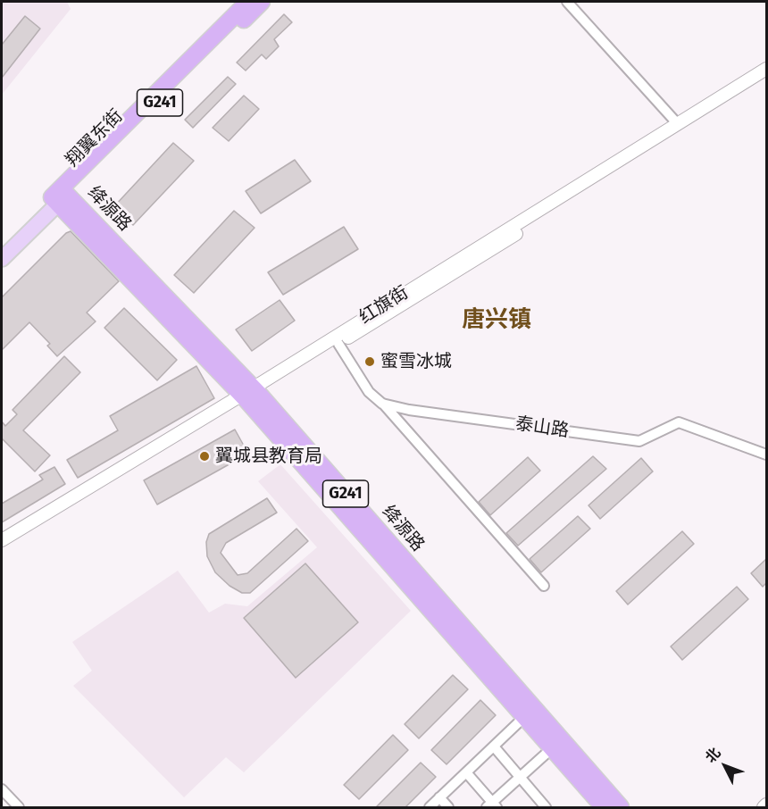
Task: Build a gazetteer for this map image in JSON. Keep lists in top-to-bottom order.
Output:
{
  "streets": {
    "highway": ["G241", "翔翼东街", "绛源路"],
    "main road": ["红旗街"],
    "street": ["泰山路"]
  },
  "crossings": [
    ["翔翼东街", "绛源路"],
    ["绛源路", "红旗街"]
  ],
  "districts": ["唐兴镇"],
  "places": ["蜜雪冰城", "翼城县教育局"],
  "north": "top left"
}
